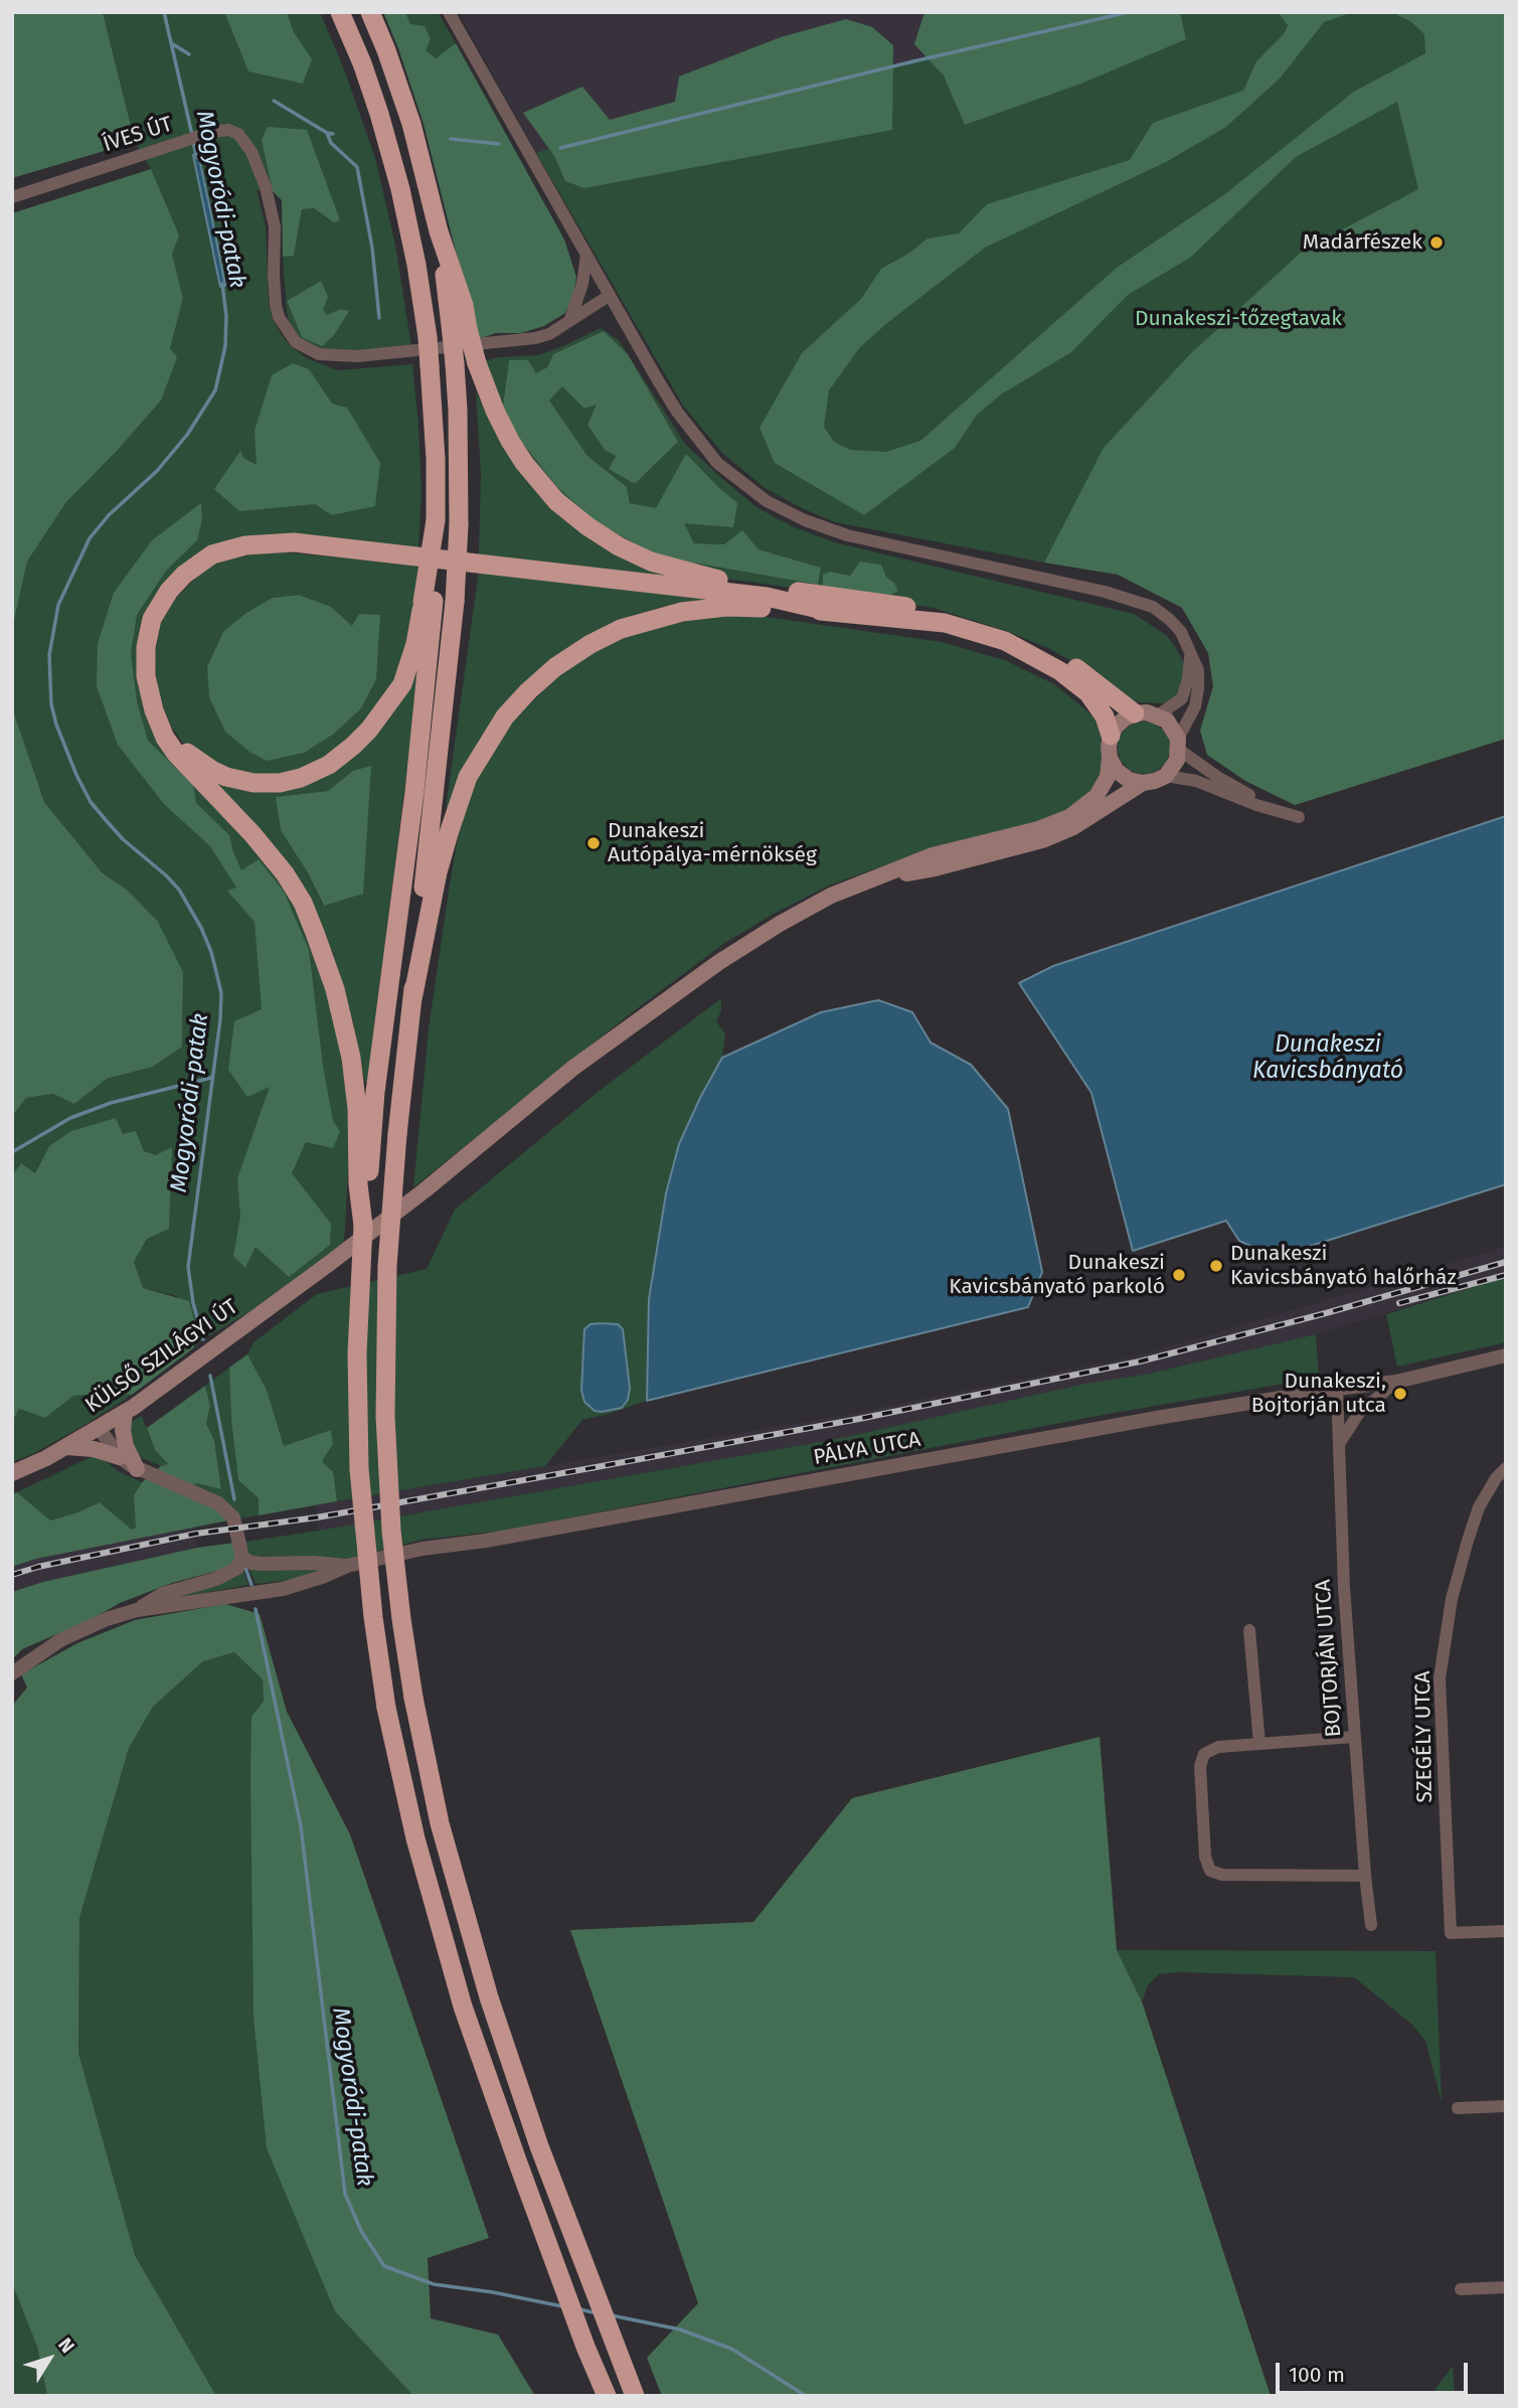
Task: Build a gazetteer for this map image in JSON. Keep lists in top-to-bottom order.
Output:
{
  "streets": {
    "main road": ["KÜLSŐ SZILÁGYI ÚT"],
    "street": [
      "ÍVES ÚT",
      "PÁLYA UTCA",
      "BOJTORJÁN UTCA",
      "SZEGÉLY UTCA"
    ]
  },
  "crossings": [
    ["PÁLYA UTCA", "BOJTORJÁN UTCA"]
  ],
  "water": ["Mogyoródi-patak", "Dunakeszi Kavicsbányató"],
  "parks": ["Dunakeszi-tőzegtavak"],
  "places": [
    "Madárfészek",
    "Dunakeszi Autópálya-mérnökség",
    "Dunakeszi Kavicsbányató halőrház",
    "Dunakeszi Kavicsbányató parkoló",
    "Dunakeszi, Bojtorján utca"
  ],
  "scale_bar": "100 m",
  "north": "top right"
}
